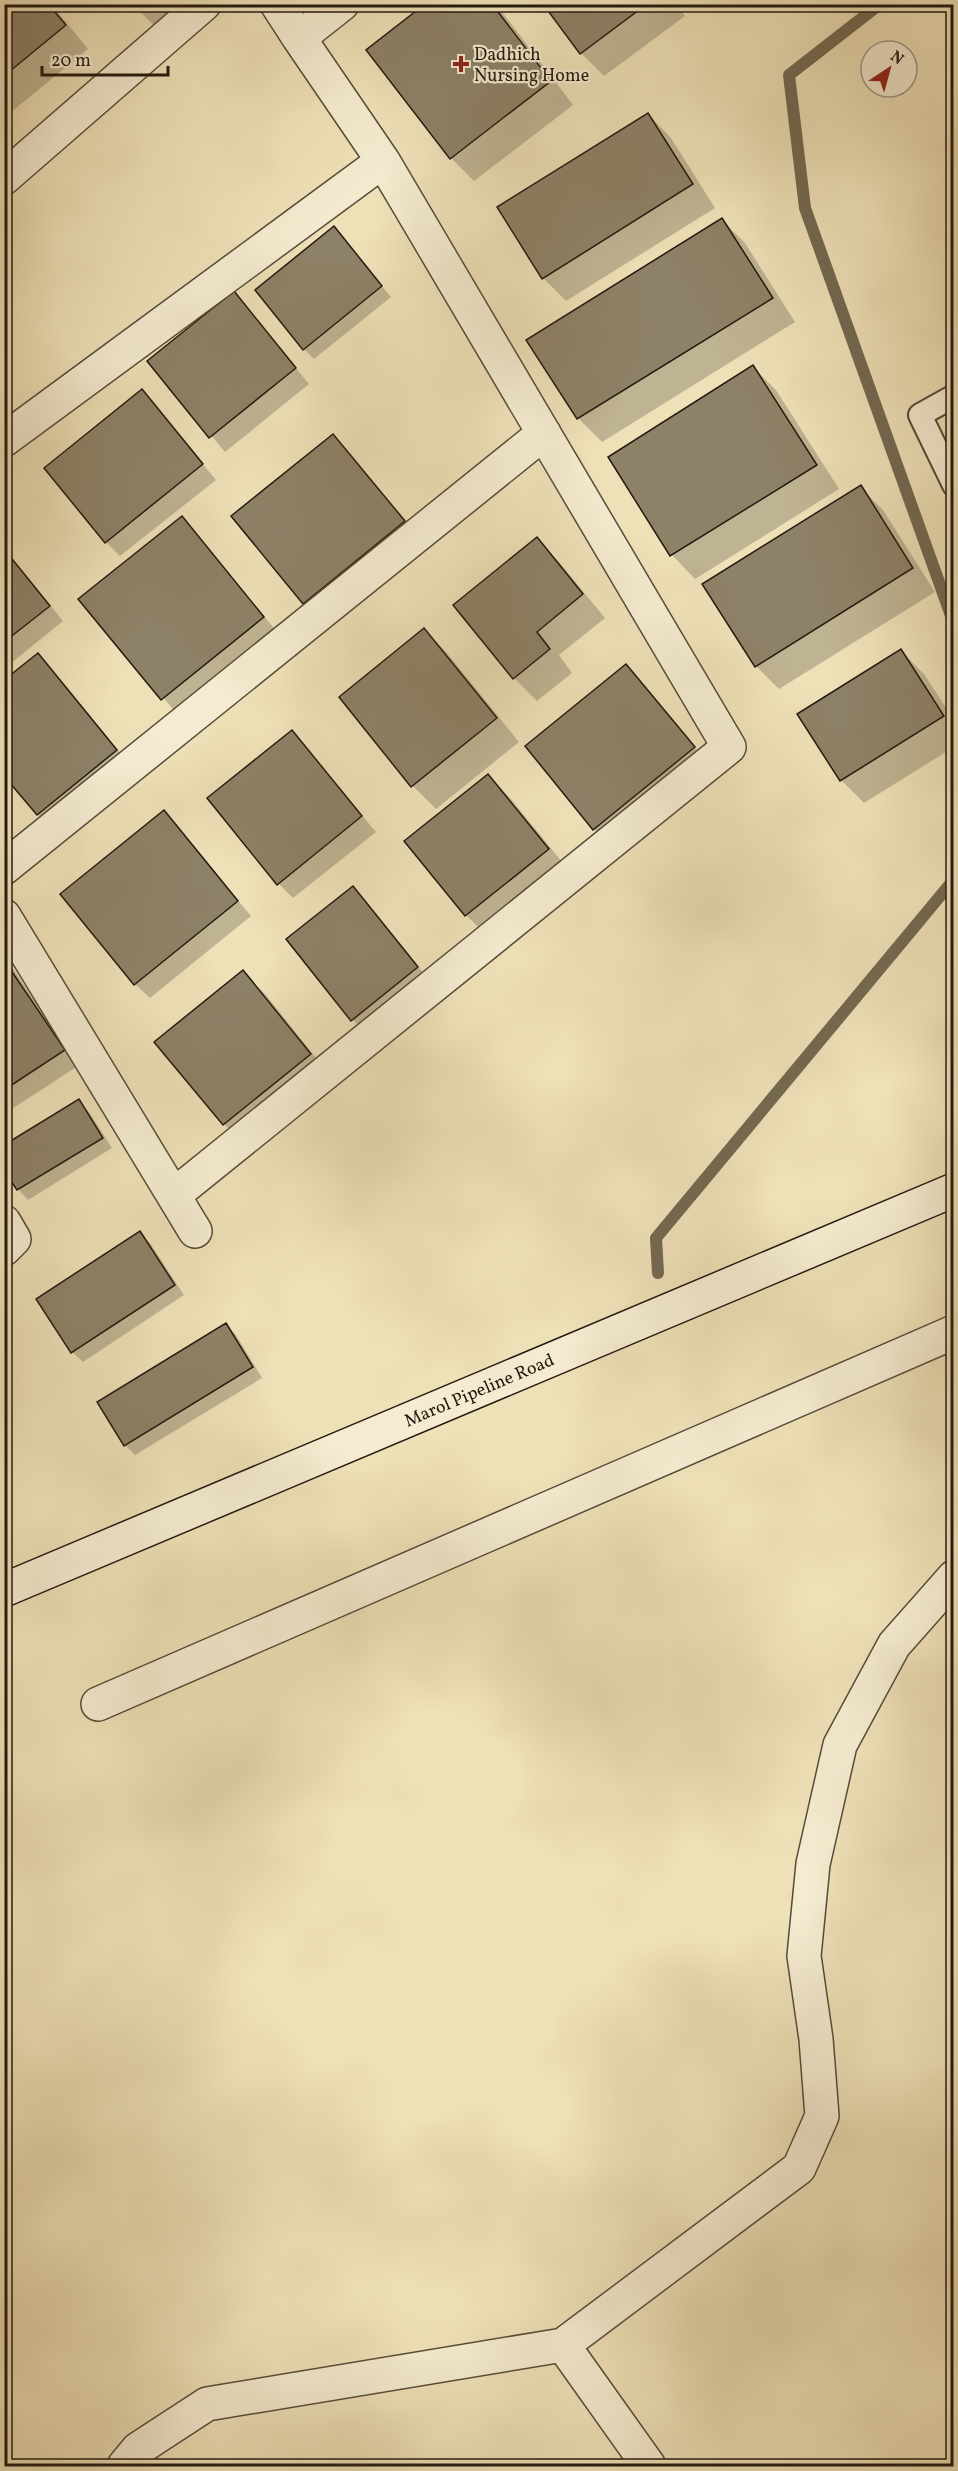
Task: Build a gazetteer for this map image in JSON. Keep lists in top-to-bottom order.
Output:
{
  "streets": {
    "street": ["Marol Pipeline Road"]
  },
  "places": {
    "health": ["Dadhich Nursing Home"]
  },
  "scale_bar": "20 m",
  "north": "top right"
}
